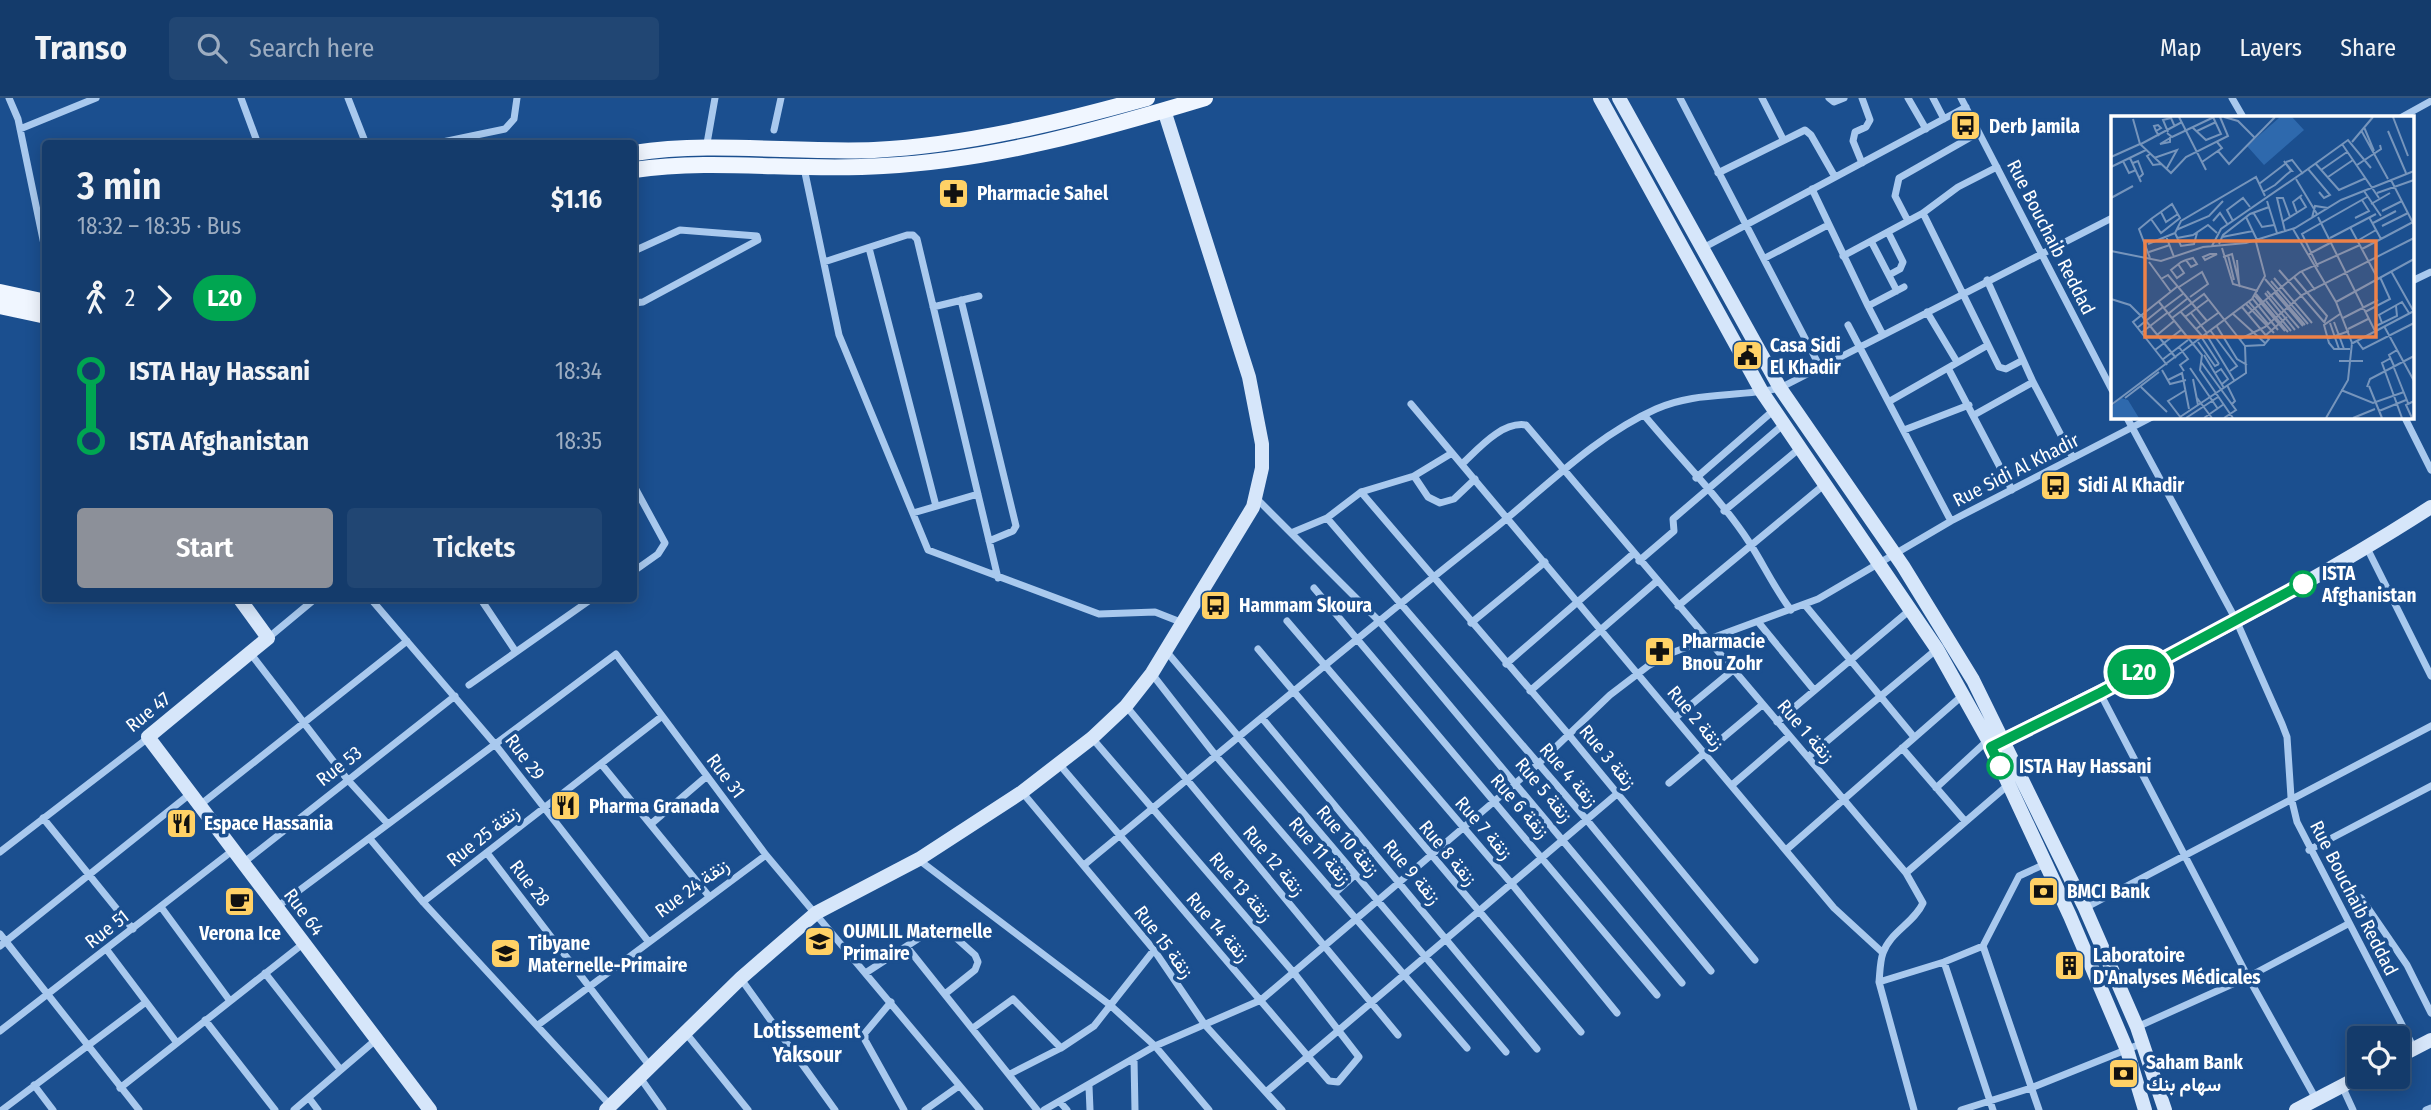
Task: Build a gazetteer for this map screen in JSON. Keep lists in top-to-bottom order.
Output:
{
  "streets": {
    "street": [
      "Rue Bouchaib Reddad",
      "Rue Sidi Al Khadir",
      "Rue 47",
      "Rue 2 زنقة",
      "Rue 1 زنقة",
      "Rue 29",
      "Rue 3 زنقة",
      "Rue 53",
      "Rue 4 زنقة",
      "Rue 31",
      "Rue 5 زنقة",
      "Rue 6 زنقة",
      "Rue 7 زنقة",
      "Rue 25 زنقة",
      "Rue 10 زنقة",
      "Rue 11 زنقة",
      "Rue 8 زنقة",
      "Rue 12 زنقة",
      "Rue 9 زنقة",
      "Rue 28",
      "Rue 13 زنقة",
      "Rue 24 زنقة",
      "Rue 64",
      "Rue 14 زنقة",
      "Rue 51",
      "Rue 15 زنقة"
    ]
  },
  "crossings": [
    ["Rue Bouchaib Reddad", "Rue Sidi Al Khadir"],
    ["Rue Sidi Al Khadir", "Rue 2 زنقة"],
    ["Rue Sidi Al Khadir", "Rue 1 زنقة"],
    ["Rue Sidi Al Khadir", "Rue 3 زنقة"],
    ["Rue Sidi Al Khadir", "Rue 4 زنقة"],
    ["Rue Sidi Al Khadir", "Rue 5 زنقة"],
    ["Rue Sidi Al Khadir", "Rue 6 زنقة"],
    ["Rue Sidi Al Khadir", "Rue 7 زنقة"],
    ["Rue Sidi Al Khadir", "Rue 10 زنقة"],
    ["Rue Sidi Al Khadir", "Rue 11 زنقة"],
    ["Rue Sidi Al Khadir", "Rue 8 زنقة"],
    ["Rue Sidi Al Khadir", "Rue 12 زنقة"],
    ["Rue Sidi Al Khadir", "Rue 9 زنقة"],
    ["Rue Sidi Al Khadir", "Rue 13 زنقة"],
    ["Rue Sidi Al Khadir", "Rue 14 زنقة"],
    ["Rue Sidi Al Khadir", "Rue 15 زنقة"],
    ["Rue 47", "Rue 64"],
    ["Rue 2 زنقة", "Rue 1 زنقة"],
    ["Rue 29", "Rue 53"],
    ["Rue 29", "Rue 31"],
    ["Rue 29", "Rue 25 زنقة"],
    ["Rue 29", "Rue 24 زنقة"],
    ["Rue 53", "Rue 64"],
    ["Rue 31", "Rue 25 زنقة"],
    ["Rue 31", "Rue 24 زنقة"],
    ["Rue 25 زنقة", "Rue 28"],
    ["Rue 28", "Rue 24 زنقة"],
    ["Rue 13 زنقة", "Rue 14 زنقة"],
    ["Rue 64", "Rue 51"]
  ],
  "districts": ["Lotissement Yaksour"],
  "places": {
    "bus stop": ["Derb Jamila", "Sidi Al Khadir", "Hammam Skoura"],
    "pharmacy": ["Pharmacie Sahel", "Pharmacie Bnou Zohr"],
    "public building": ["Casa Sidi El Khadir"],
    "other": ["ISTA Afghanistan", "ISTA Hay Hassani"],
    "restaurant": ["Pharma Granada", "Espace Hassania"],
    "bank": ["BMCI Bank", "Saham Bank سهام بنك"],
    "cafe": ["Verona Ice"],
    "school or university": ["OUMLIL Maternelle Primaire", "Tibyane Maternelle-Primaire"],
    "building": ["Laboratoire D'Analyses Médicales"]
  },
  "lines": ["bus line L20"],
  "page": {
    "header": "Transo",
    "search": "Search here",
    "nav": ["Map", "Layers", "Share"],
    "on_map": "L20",
    "heading": ["3 min", "18:32 – 18:35 · Bus", "$1.16"],
    "legs": ["2", "L20"],
    "list": [
      {
        "name": "ISTA Hay Hassani",
        "value": "18:34"
      },
      {
        "name": "ISTA Afghanistan",
        "value": "18:35"
      }
    ],
    "buttons": ["Start", "Tickets"]
  }
}
